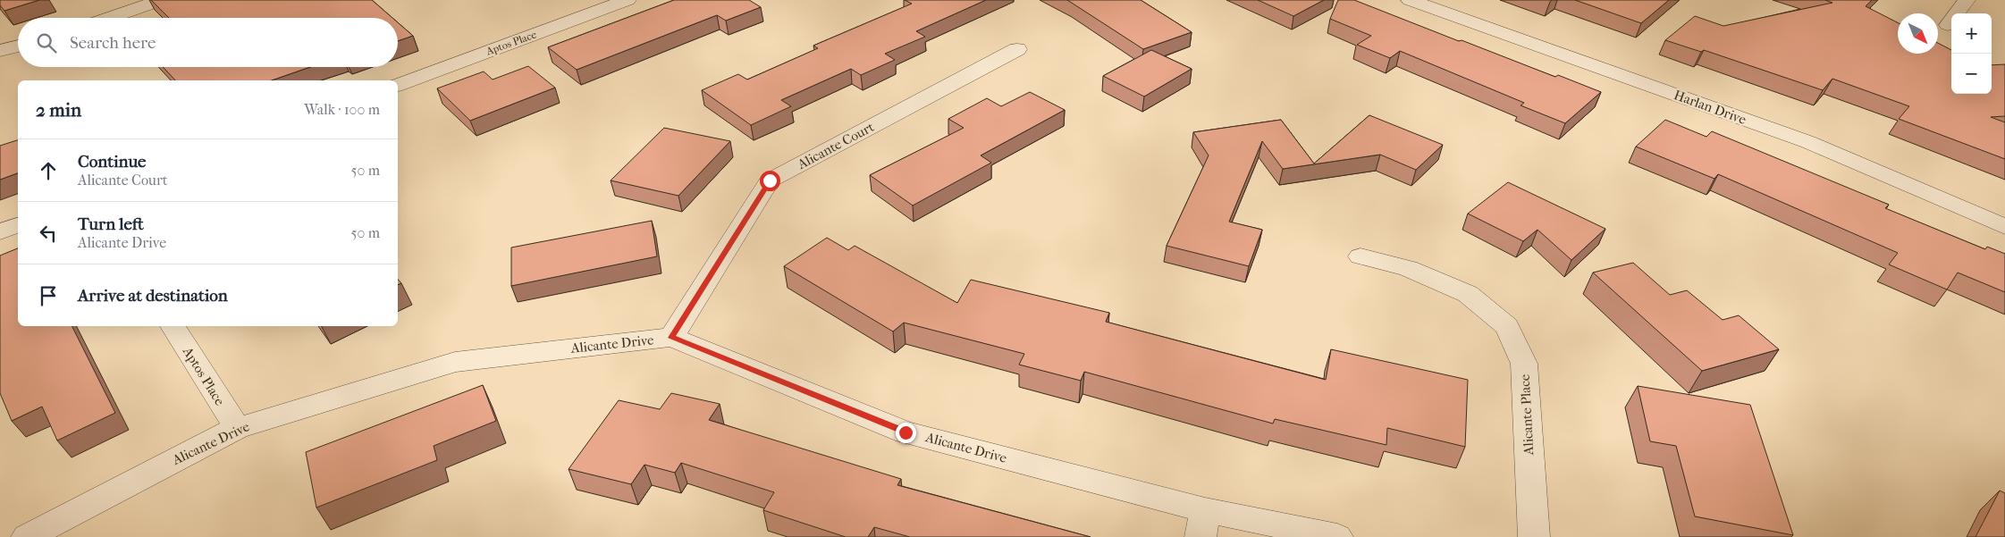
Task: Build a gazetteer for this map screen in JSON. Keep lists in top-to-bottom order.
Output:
{
  "streets": {
    "street": [
      "Aptos Place",
      "Harlan Drive",
      "Alicante Court",
      "Alicante Drive",
      "Alicante Place"
    ]
  },
  "crossings": [
    ["Aptos Place", "Alicante Drive"],
    ["Alicante Court", "Alicante Drive"]
  ],
  "north": "bottom right",
  "page": {
    "map_buttons": ["+", "−"],
    "search": "Search here",
    "heading": ["2 min", "Walk · 100 m"],
    "list": [
      ["Continue", "Alicante Court", "50 m"],
      ["Turn left", "Alicante Drive", "50 m"],
      "Arrive at destination"
    ]
  }
}
